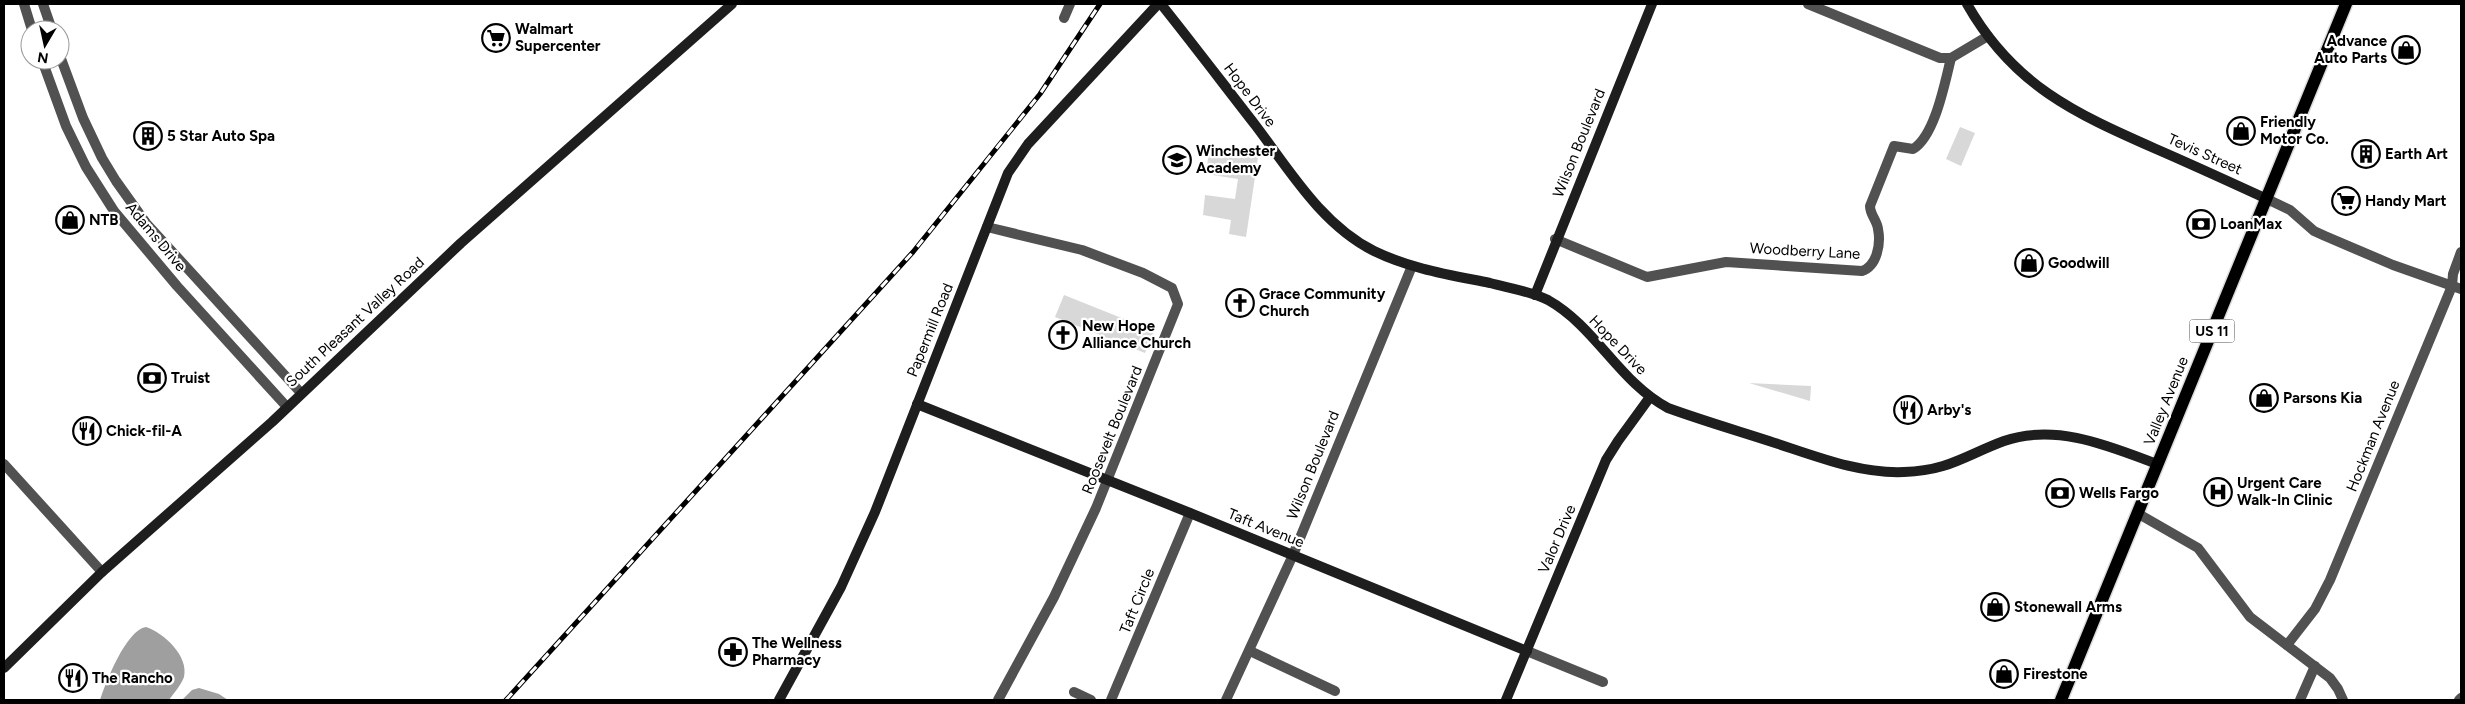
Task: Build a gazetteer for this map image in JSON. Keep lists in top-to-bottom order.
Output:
{
  "streets": {
    "main road": ["US 11", "Valley Avenue"],
    "street": [
      "Hope Drive",
      "Wilson Boulevard",
      "Tevis Street",
      "Adams Drive",
      "Woodberry Lane",
      "South Pleasant Valley Road",
      "Papermill Road",
      "Roosevelt Boulevard",
      "Hockman Avenue",
      "Taft Avenue",
      "Valor Drive",
      "Taft Circle"
    ]
  },
  "crossings": [
    ["Hope Drive", "Wilson Boulevard"],
    ["Hope Drive", "Papermill Road"],
    ["Hope Drive", "Valley Avenue"],
    ["Hope Drive", "Valor Drive"],
    ["Wilson Boulevard", "Woodberry Lane"],
    ["Wilson Boulevard", "Taft Avenue"],
    ["Tevis Street", "Valley Avenue"],
    ["Tevis Street", "Hockman Avenue"],
    ["Adams Drive", "South Pleasant Valley Road"],
    ["Papermill Road", "Roosevelt Boulevard"],
    ["Papermill Road", "Taft Avenue"],
    ["Roosevelt Boulevard", "Taft Avenue"],
    ["Taft Avenue", "Valor Drive"],
    ["Taft Avenue", "Taft Circle"]
  ],
  "places": {
    "supermarket": ["Walmart Supercenter", "Handy Mart"],
    "shop": [
      "Advance Auto Parts",
      "Friendly Motor Co.",
      "NTB",
      "Goodwill",
      "Parsons Kia",
      "Stonewall Arms",
      "Firestone"
    ],
    "building": ["5 Star Auto Spa", "Earth Art"],
    "school or university": ["Winchester Academy"],
    "bank": ["LoanMax", "Truist", "Wells Fargo"],
    "church": ["Grace Community Church", "New Hope Alliance Church"],
    "restaurant": ["Arby's", "Chick-fil-A", "The Rancho"],
    "hospital": ["Urgent Care Walk-In Clinic"],
    "pharmacy": ["The Wellness Pharmacy"]
  },
  "north": "bottom"
}
